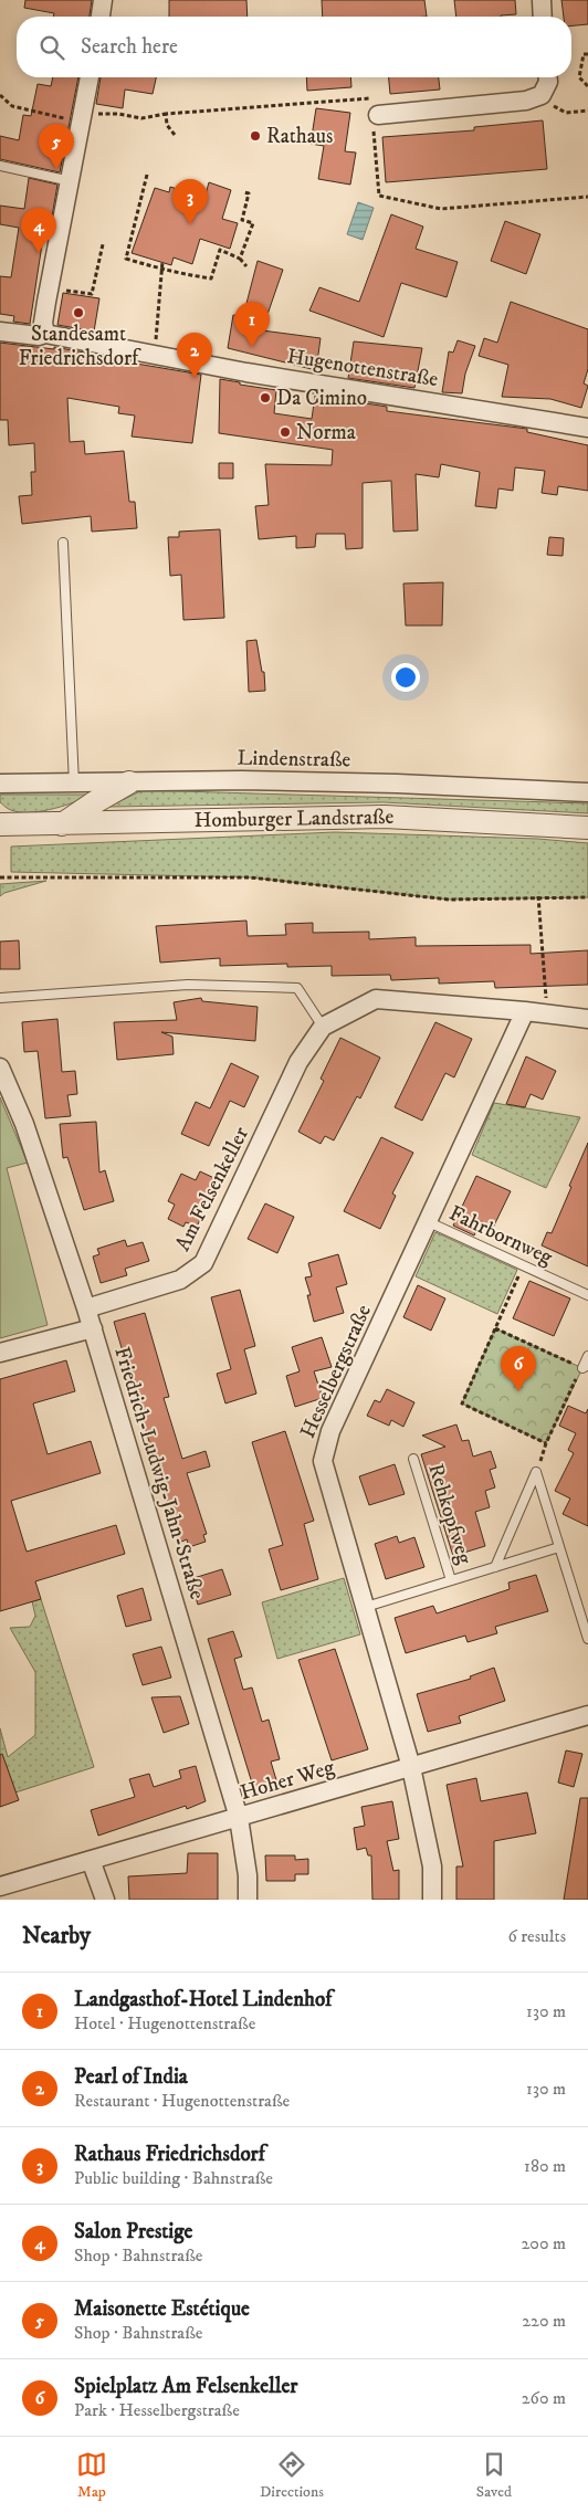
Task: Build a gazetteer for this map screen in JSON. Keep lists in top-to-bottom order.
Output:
{
  "streets": {
    "street": [
      "Hugenottenstraße",
      "Lindenstraße",
      "Homburger Landstraße",
      "Am Felsenkeller",
      "Hesselbergstraße",
      "Friedrich-Ludwig-Jahn-Straße",
      "Hoher Weg"
    ],
    "lane": ["Fahrbornweg", "Rehkopfweg"]
  },
  "crossings": [
    ["Am Felsenkeller", "Hesselbergstraße"],
    ["Am Felsenkeller", "Friedrich-Ludwig-Jahn-Straße"],
    ["Fahrbornweg", "Hesselbergstraße"],
    ["Hesselbergstraße", "Rehkopfweg"],
    ["Hesselbergstraße", "Hoher Weg"],
    ["Friedrich-Ludwig-Jahn-Straße", "Hoher Weg"]
  ],
  "places": [
    "Rathaus",
    "Standesamt Friedrichsdorf",
    "Da Cimino",
    "Norma"
  ],
  "page": {
    "search": "Search here",
    "pins": [
      "5",
      "3",
      "4",
      "1",
      "2",
      "6"
    ],
    "heading": ["Nearby", "6 results"],
    "list": [
      {
        "mark": "1",
        "name": "Landgasthof-Hotel Lindenhof",
        "note": "Hotel · Hugenottenstraße",
        "value": "130 m"
      },
      {
        "mark": "2",
        "name": "Pearl of India",
        "note": "Restaurant · Hugenottenstraße",
        "value": "130 m"
      },
      {
        "mark": "3",
        "name": "Rathaus Friedrichsdorf",
        "note": "Public building · Bahnstraße",
        "value": "180 m"
      },
      {
        "mark": "4",
        "name": "Salon Prestige",
        "note": "Shop · Bahnstraße",
        "value": "200 m"
      },
      {
        "mark": "5",
        "name": "Maisonette Estétique",
        "note": "Shop · Bahnstraße",
        "value": "220 m"
      },
      {
        "mark": "6",
        "name": "Spielplatz Am Felsenkeller",
        "note": "Park · Hesselbergstraße",
        "value": "260 m"
      }
    ],
    "nav": ["Map", "Directions", "Saved"]
  }
}
